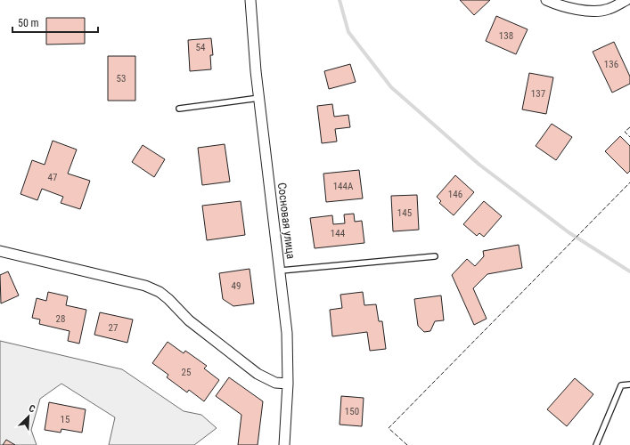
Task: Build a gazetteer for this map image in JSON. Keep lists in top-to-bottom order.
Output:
{
  "streets": {
    "street": ["Сосновая улица"]
  },
  "house_numbers": [
    "138",
    "54",
    "136",
    "53",
    "137",
    "47",
    "144А",
    "146",
    "145",
    "144",
    "49",
    "28",
    "27",
    "25",
    "150",
    "15"
  ],
  "scale_bar": "50 m",
  "north": "top right"
}
